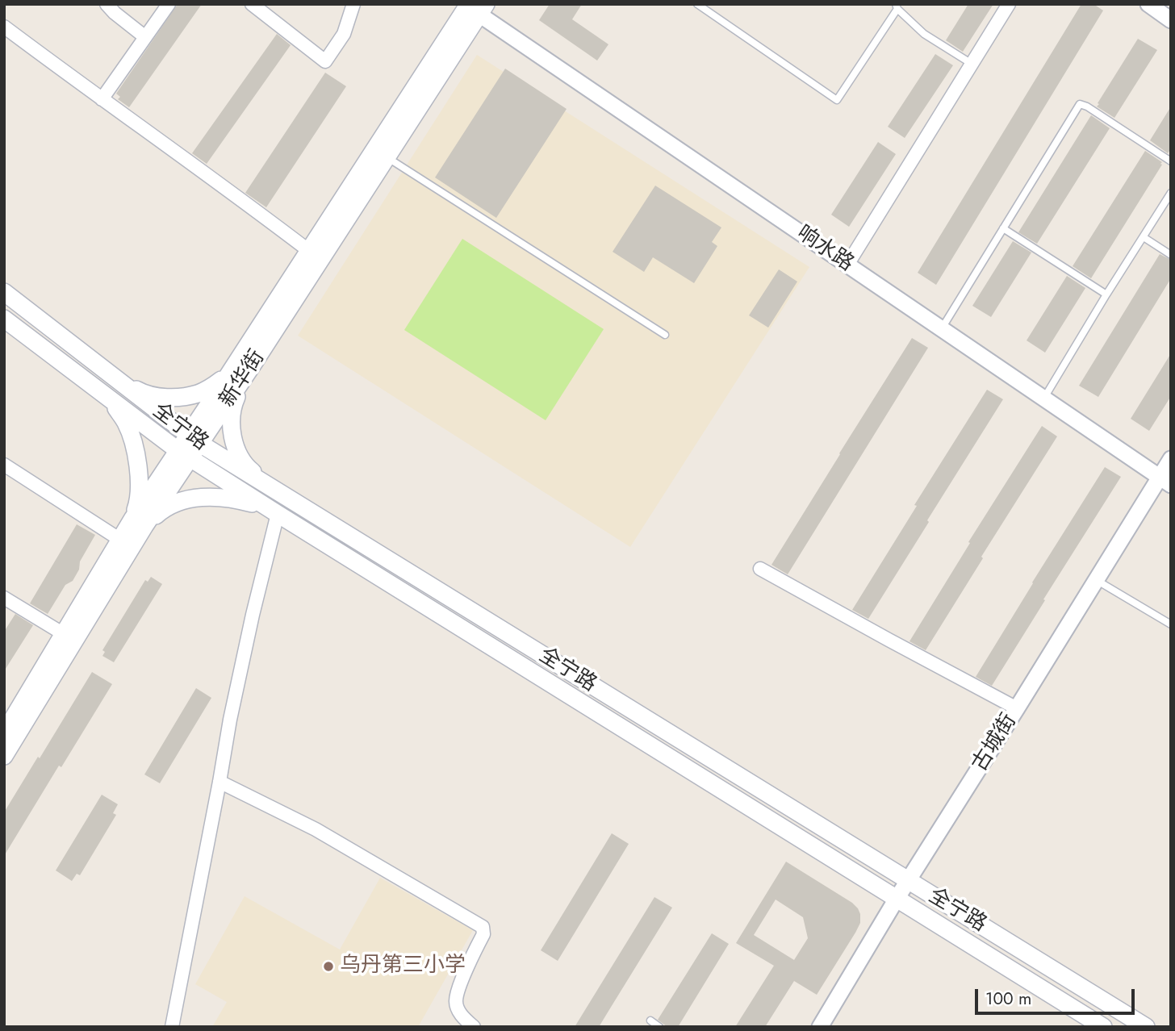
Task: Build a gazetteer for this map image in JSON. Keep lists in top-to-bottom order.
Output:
{
  "streets": {
    "main road": ["新华街", "全宁路"],
    "street": ["响水路", "古城街"]
  },
  "crossings": [
    ["响水路", "新华街"],
    ["响水路", "古城街"],
    ["新华街", "全宁路"],
    ["全宁路", "古城街"]
  ],
  "places": ["乌丹第三小学"],
  "scale_bar": "100 m"
}
